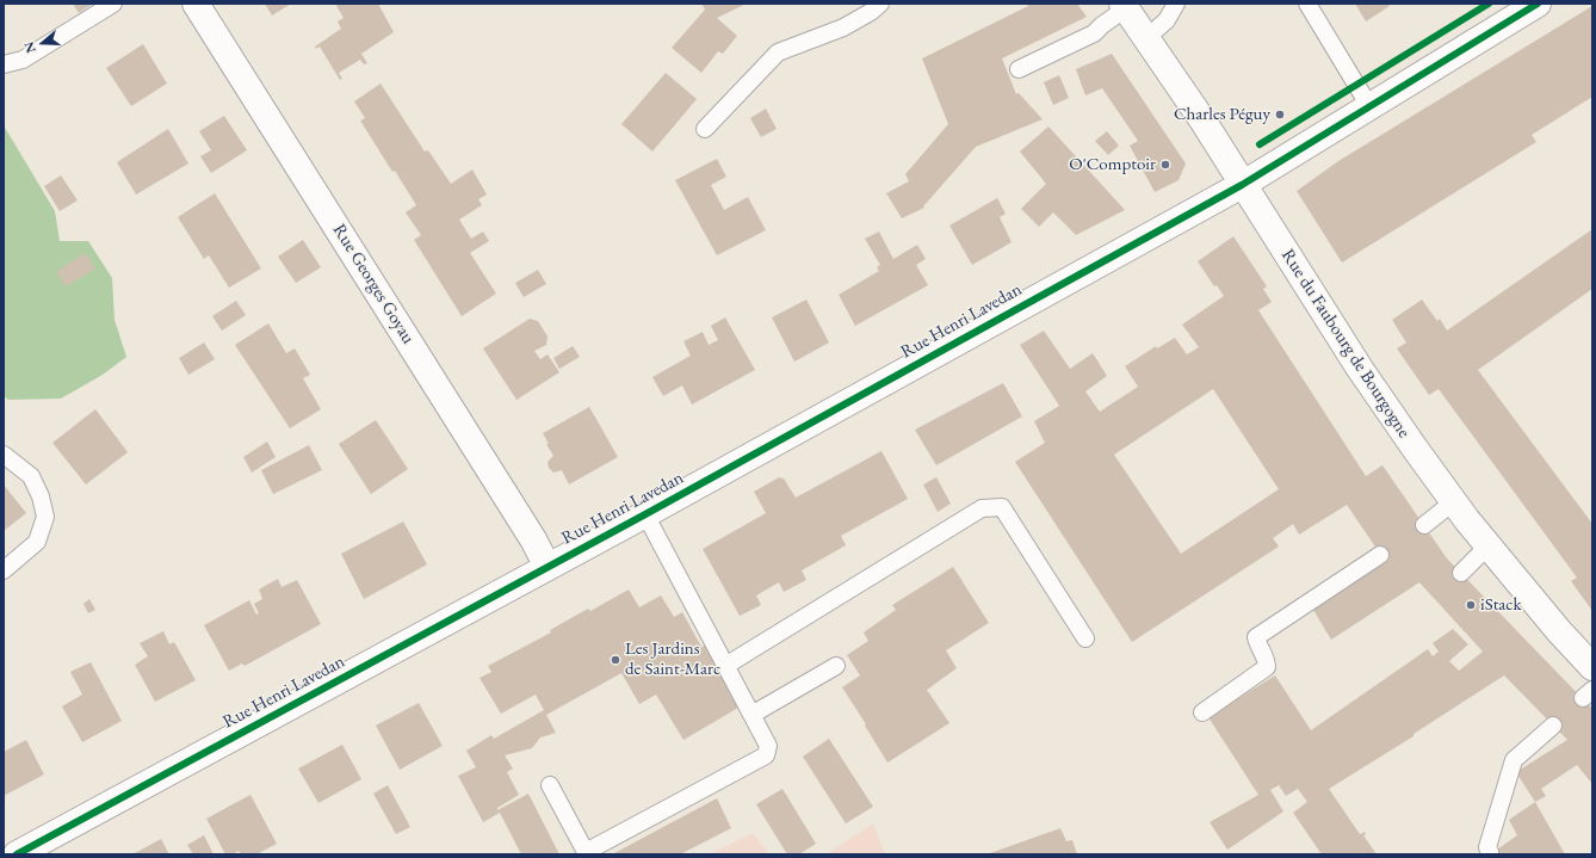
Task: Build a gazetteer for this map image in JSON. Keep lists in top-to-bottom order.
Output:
{
  "streets": {
    "street": ["Rue Georges Goyau", "Rue Henri Lavedan", "Rue du Faubourg de Bourgogne"]
  },
  "crossings": [
    ["Rue Georges Goyau", "Rue Henri Lavedan"],
    ["Rue Henri Lavedan", "Rue du Faubourg de Bourgogne"]
  ],
  "places": [
    "Charles Péguy",
    "O'Comptoir",
    "iStack",
    "Les Jardins de Saint-Marc"
  ],
  "north": "left"
}
